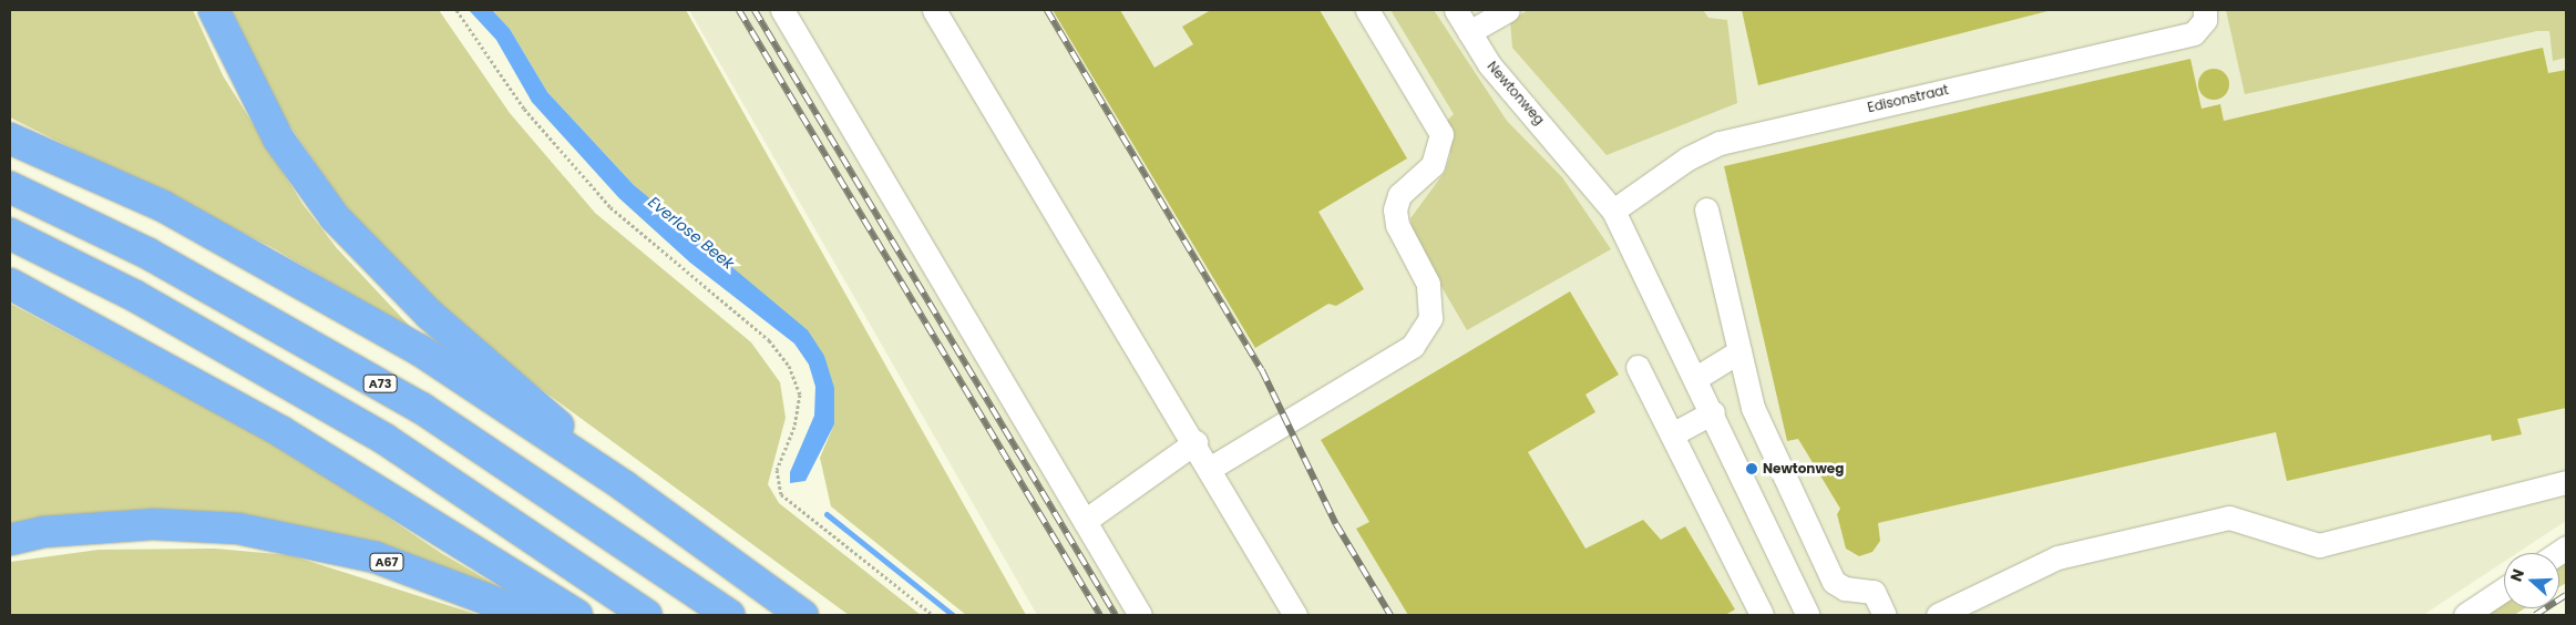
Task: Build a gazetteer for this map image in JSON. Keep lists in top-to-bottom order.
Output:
{
  "streets": {
    "highway": ["A73", "A67"],
    "street": ["Newtonweg", "Edisonstraat"]
  },
  "crossings": [
    ["Newtonweg", "Edisonstraat"]
  ],
  "water": ["Everlose Beek"],
  "places": ["Newtonweg"],
  "north": "left"
}
